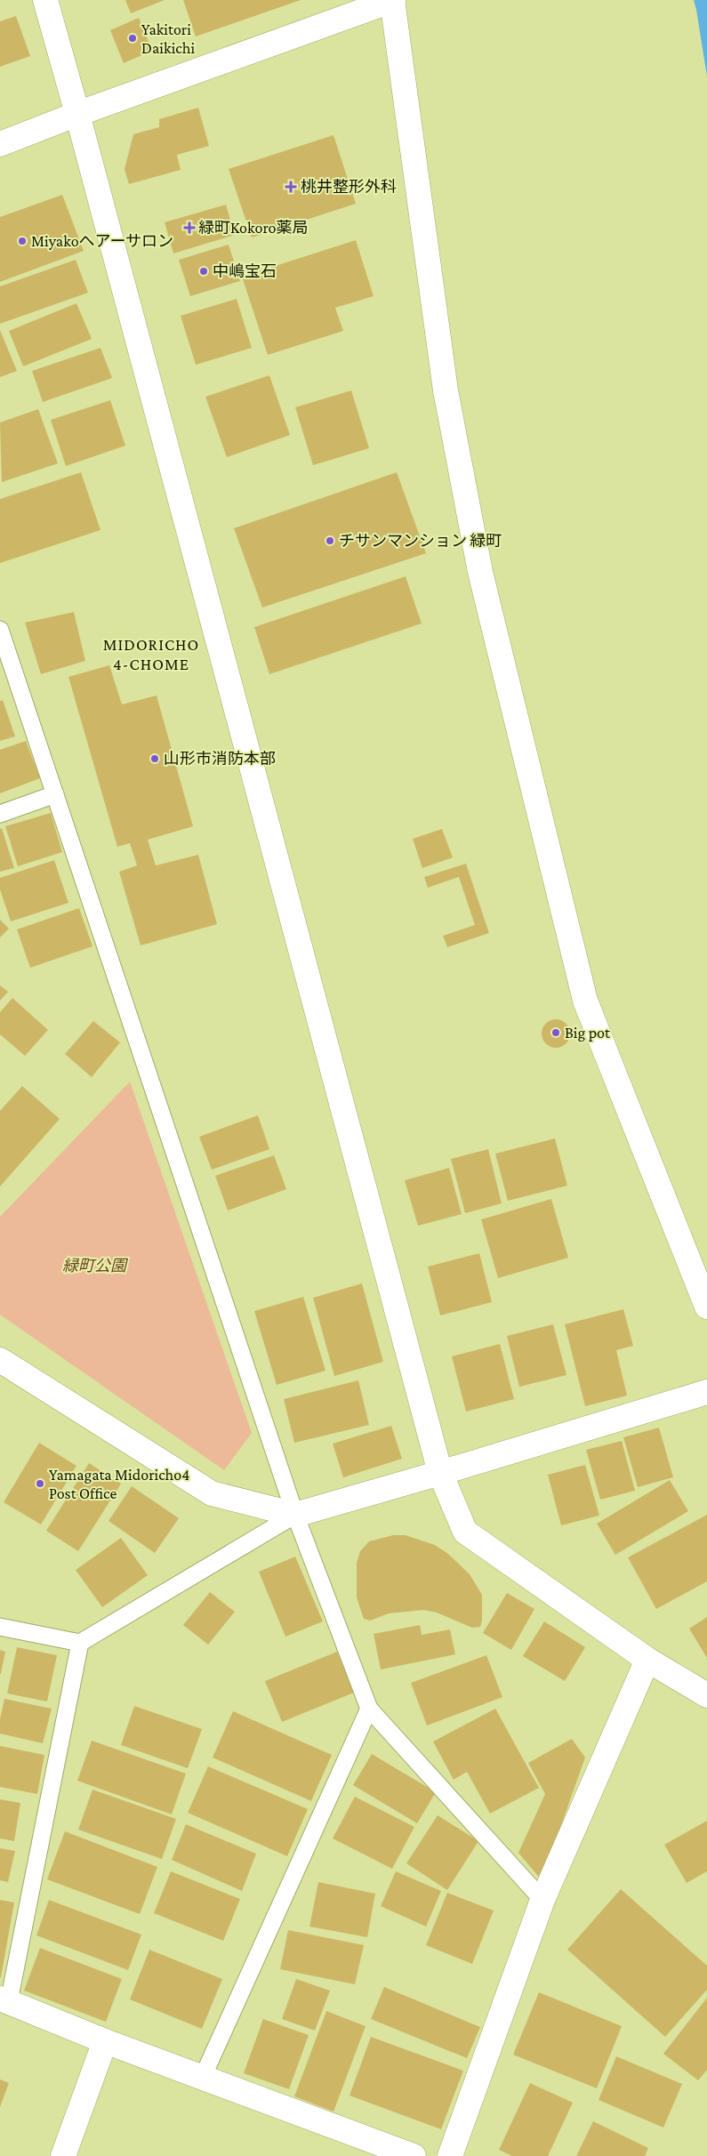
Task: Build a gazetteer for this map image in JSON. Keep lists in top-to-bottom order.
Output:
{
  "districts": ["MIDORICHO 4-CHOME"],
  "parks": ["緑町公園"],
  "places": {
    "other": [
      "Yakitori Daikichi",
      "Miyakoヘアーサロン",
      "中嶋宝石",
      "チサンマンション 緑町",
      "山形市消防本部",
      "Big pot",
      "Yamagata Midoricho4 Post Office"
    ],
    "health": ["桃井整形外科", "緑町Kokoro薬局"]
  }
}
